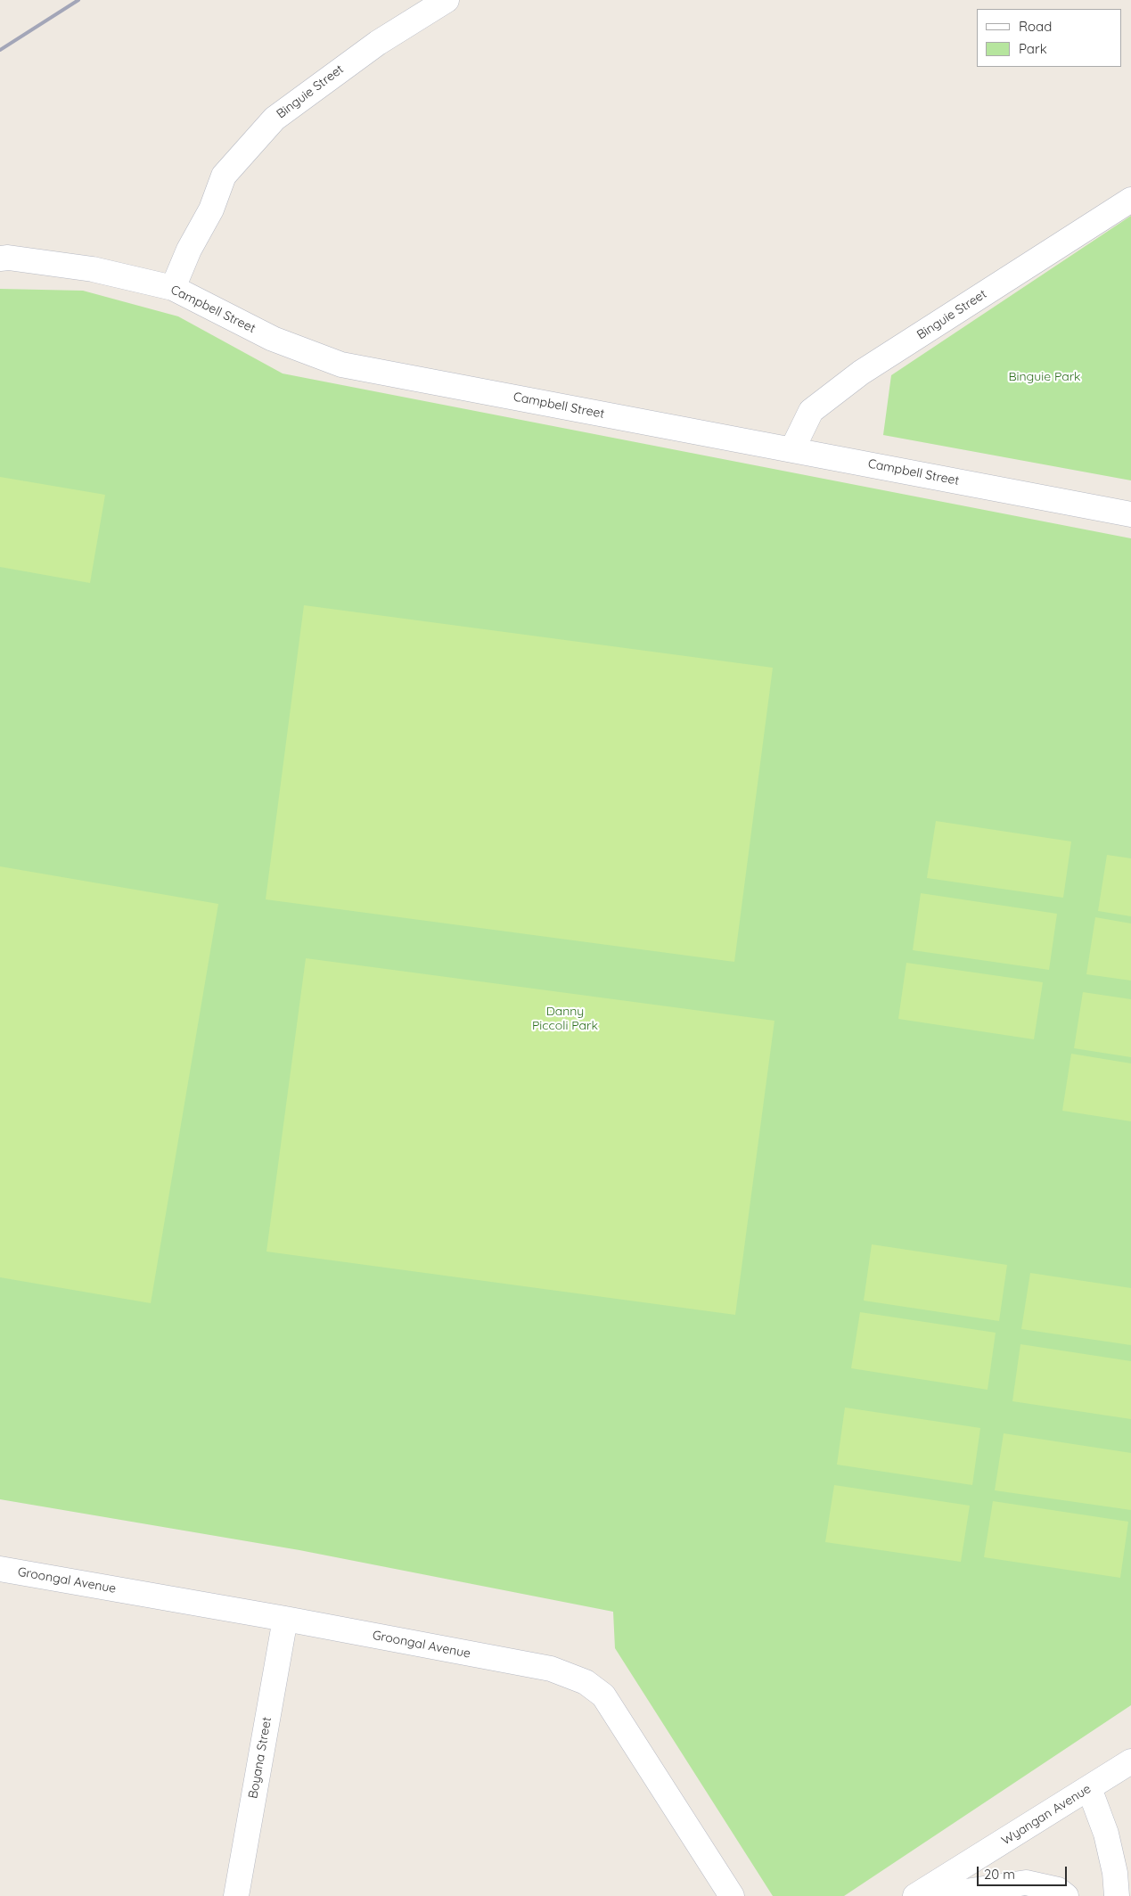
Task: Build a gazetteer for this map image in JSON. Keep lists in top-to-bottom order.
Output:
{
  "streets": {
    "street": [
      "Binguie Street",
      "Campbell Street",
      "Groongal Avenue",
      "Boyana Street",
      "Wyangan Avenue"
    ]
  },
  "crossings": [
    ["Binguie Street", "Campbell Street"],
    ["Groongal Avenue", "Boyana Street"]
  ],
  "parks": ["Binguie Park", "Danny Piccoli Park"],
  "legend": ["Road", "Park"],
  "scale_bar": "20 m"
}
